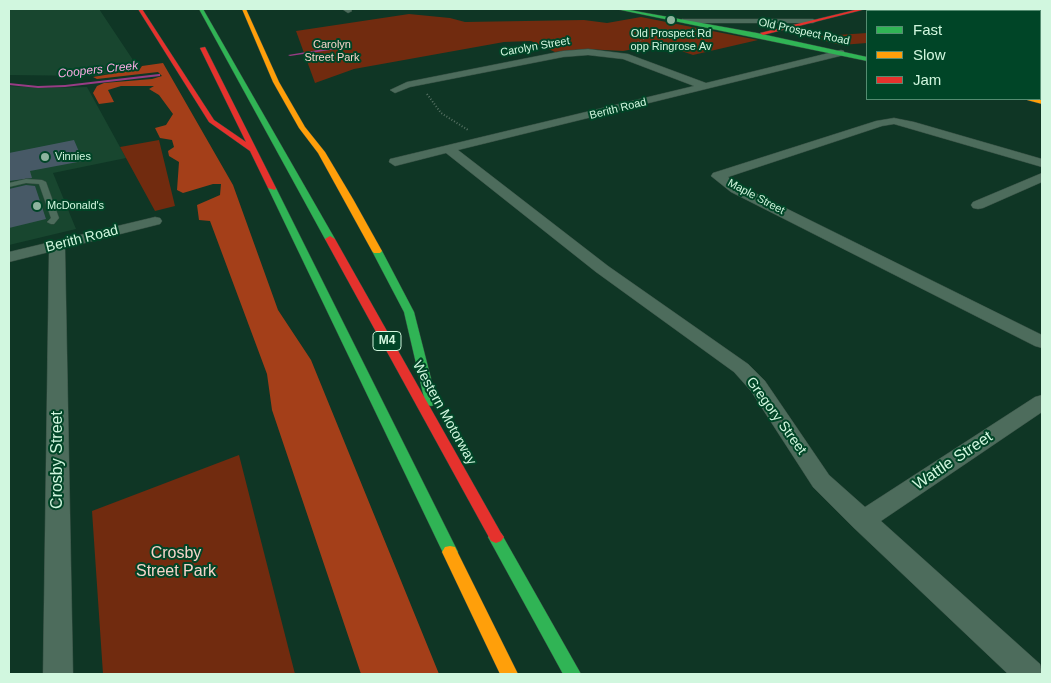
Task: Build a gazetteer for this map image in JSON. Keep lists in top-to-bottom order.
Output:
{
  "streets": {
    "main road": ["Old Prospect Road", "M4", "Western Motorway"],
    "street": [
      "Carolyn Street",
      "Berith Road",
      "Maple Street",
      "Gregory Street",
      "Crosby Street",
      "Wattle Street"
    ]
  },
  "crossings": [
    ["Old Prospect Road", "Berith Road"],
    ["Carolyn Street", "Berith Road"],
    ["Berith Road", "Gregory Street"],
    ["Berith Road", "Crosby Street"],
    ["Gregory Street", "Wattle Street"]
  ],
  "water": ["Coopers Creek"],
  "parks": ["Carolyn Street Park", "Crosby Street Park"],
  "places": ["Old Prospect Rd opp Ringrose Av", "Vinnies", "McDonald's"],
  "legend": ["Fast", "Slow", "Jam"]
}
